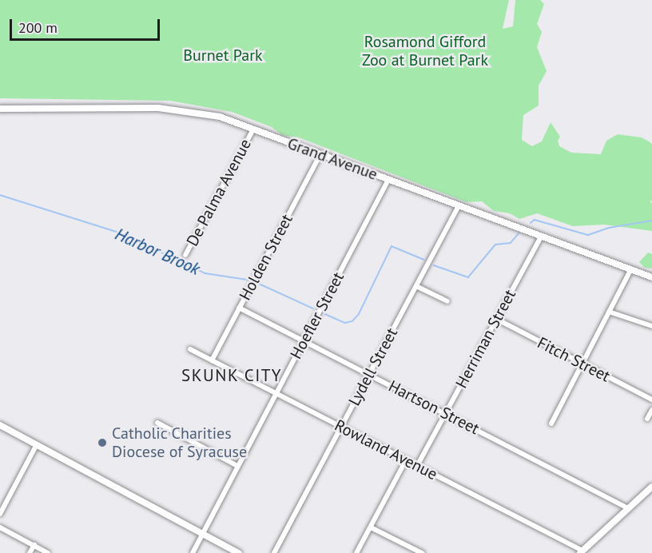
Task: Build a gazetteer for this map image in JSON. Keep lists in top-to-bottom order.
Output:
{
  "streets": {
    "street": [
      "Grand Avenue",
      "De Palma Avenue",
      "Holden Street",
      "Hoefler Street",
      "Herriman Street",
      "Fitch Street",
      "Lydell Street",
      "Hartson Street",
      "Rowland Avenue"
    ]
  },
  "crossings": [
    ["Grand Avenue", "De Palma Avenue"],
    ["Grand Avenue", "Holden Street"],
    ["Grand Avenue", "Hoefler Street"],
    ["Grand Avenue", "Herriman Street"],
    ["Grand Avenue", "Lydell Street"],
    ["Holden Street", "Hartson Street"],
    ["Holden Street", "Rowland Avenue"],
    ["Hoefler Street", "Hartson Street"],
    ["Hoefler Street", "Rowland Avenue"],
    ["Herriman Street", "Fitch Street"],
    ["Herriman Street", "Hartson Street"],
    ["Herriman Street", "Rowland Avenue"],
    ["Lydell Street", "Hartson Street"],
    ["Lydell Street", "Rowland Avenue"]
  ],
  "districts": ["SKUNK CITY"],
  "water": ["Harbor Brook"],
  "parks": ["Rosamond Gifford Zoo at Burnet Park", "Burnet Park"],
  "places": ["Catholic Charities Diocese of Syracuse"],
  "scale_bar": "200 m"
}
